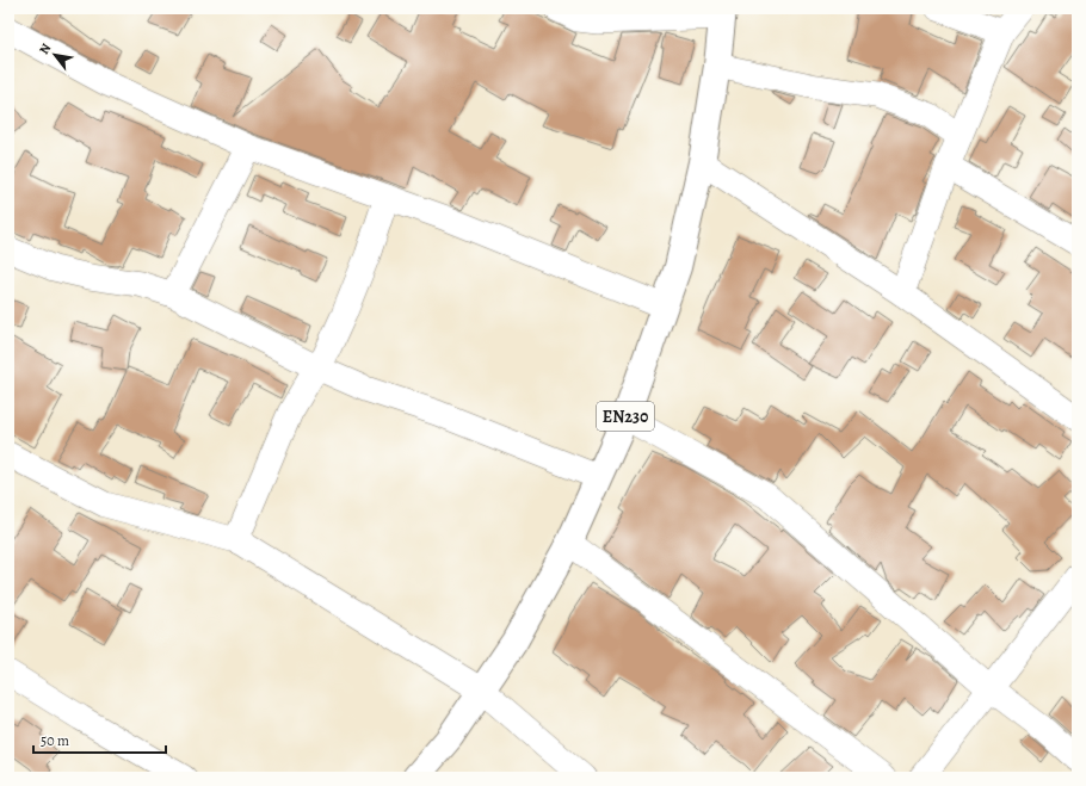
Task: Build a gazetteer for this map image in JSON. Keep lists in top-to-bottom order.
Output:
{
  "streets": {
    "main road": ["EN230"]
  },
  "scale_bar": "50 m",
  "north": "top left"
}
